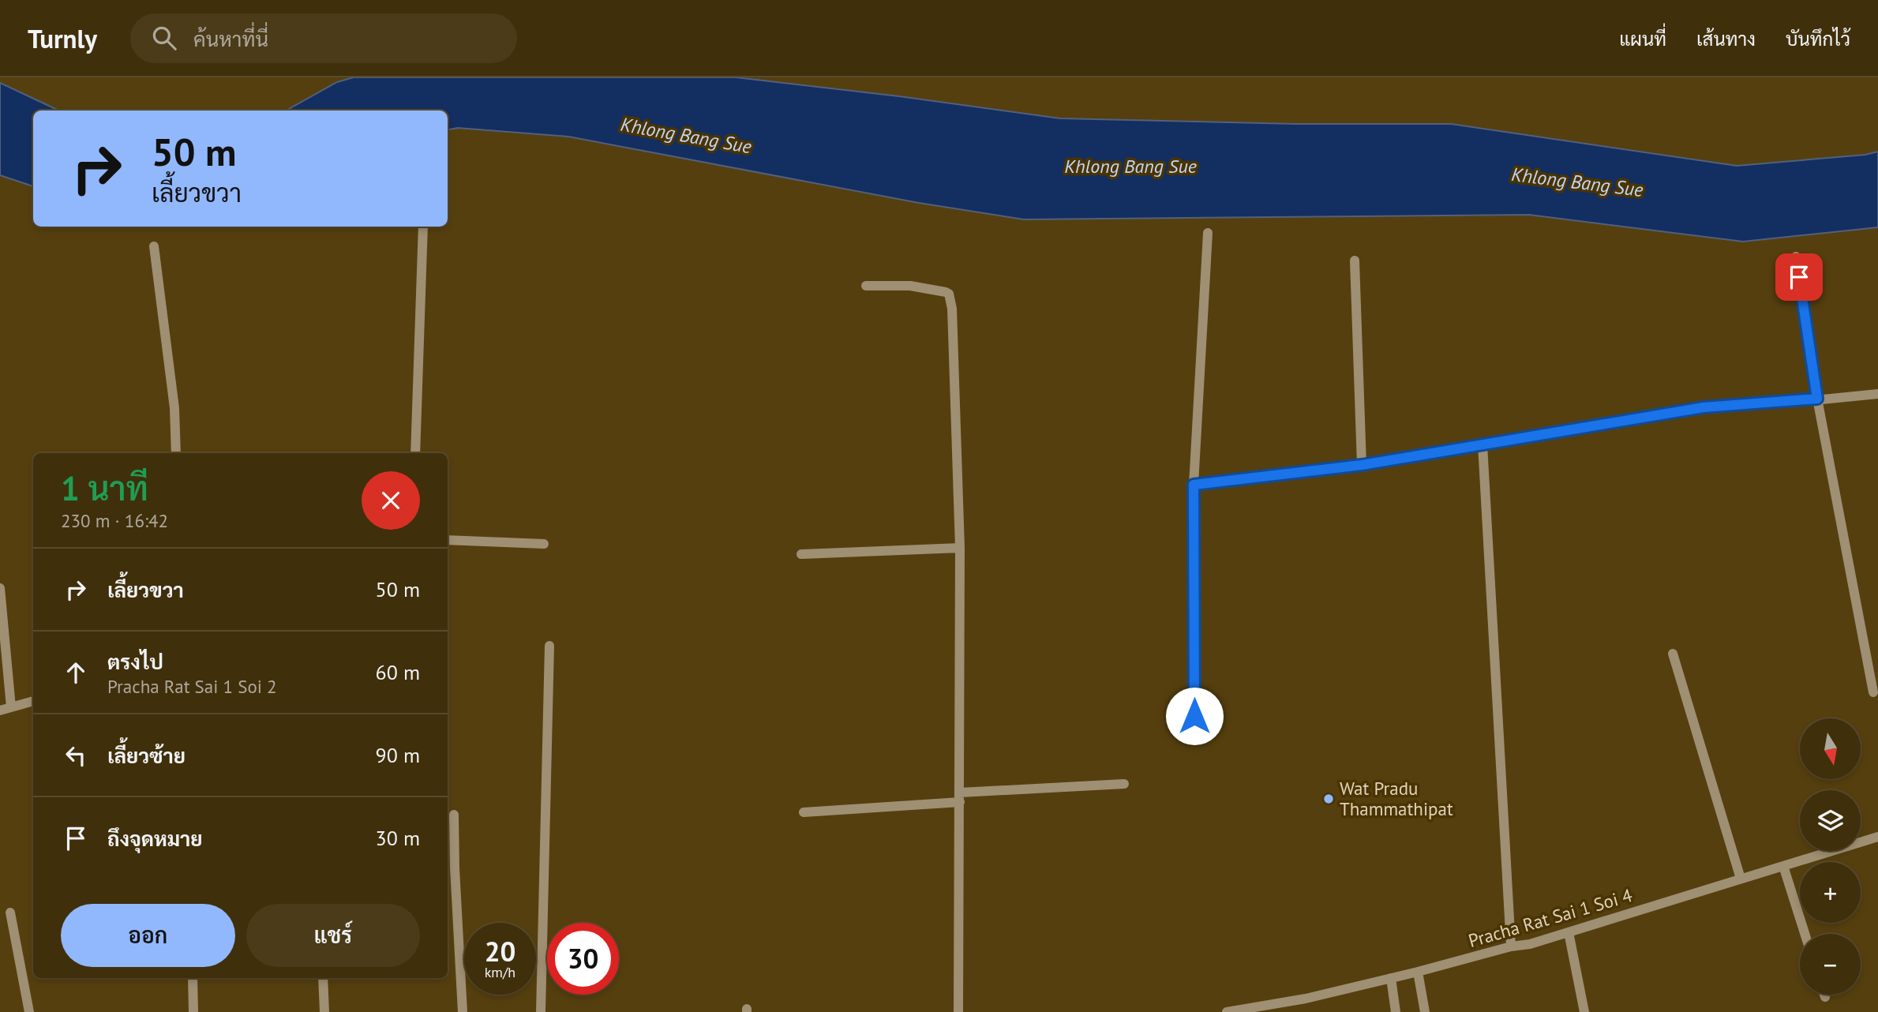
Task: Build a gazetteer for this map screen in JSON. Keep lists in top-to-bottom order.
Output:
{
  "streets": {
    "street": ["Pracha Rat Sai 1 Soi 4"]
  },
  "water": ["Khlong Bang Sue"],
  "places": ["Wat Pradu Thammathipat"],
  "north": "bottom",
  "page": {
    "header": "Turnly",
    "search": "ค้นหาที่นี่",
    "nav": ["แผนที่", "เส้นทาง", "บันทึกไว้"],
    "turn": ["50 m", "เลี้ยวขวา"],
    "heading": ["1 นาที", "230 m · 16:42"],
    "list": [
      {
        "name": "เลี้ยวขวา",
        "value": "50 m"
      },
      {
        "name": "ตรงไป",
        "note": "Pracha Rat Sai 1 Soi 2",
        "value": "60 m"
      },
      {
        "name": "เลี้ยวซ้าย",
        "value": "90 m"
      },
      {
        "name": "ถึงจุดหมาย",
        "value": "30 m"
      }
    ],
    "map_buttons": ["+", "−"],
    "buttons": ["ออก", "แชร์"],
    "speed": "20 km/h",
    "limit": "30"
  }
}
